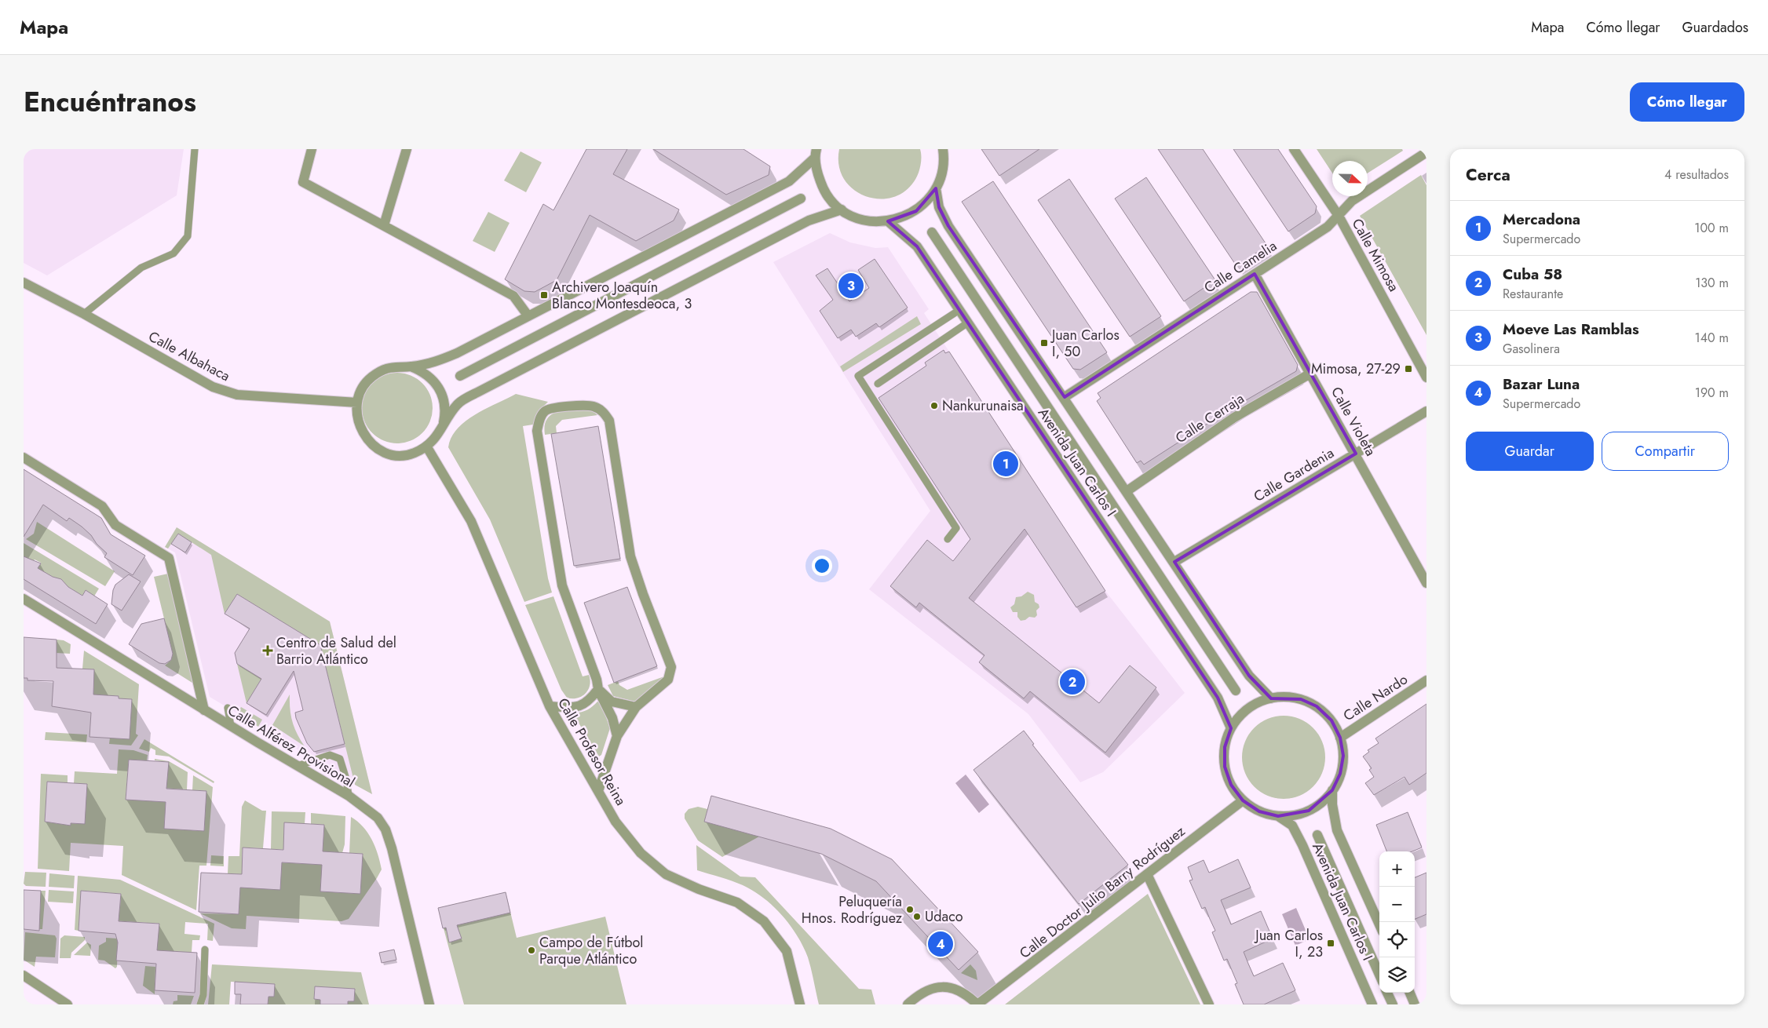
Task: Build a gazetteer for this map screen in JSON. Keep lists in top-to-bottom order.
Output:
{
  "streets": {
    "street": [
      "Calle Mimosa",
      "Calle Camelia",
      "Calle Albahaca",
      "Calle Cerraja",
      "Calle Violeta",
      "Avenida Juan Carlos I",
      "Calle Gardenia",
      "Calle Nardo",
      "Calle Alférez Provisional",
      "Calle Profesor Reina",
      "Calle Doctor Julio Barry Rodríguez"
    ]
  },
  "crossings": [
    ["Calle Mimosa", "Calle Camelia"],
    ["Calle Camelia", "Calle Violeta"],
    ["Calle Camelia", "Avenida Juan Carlos I"],
    ["Calle Albahaca", "Calle Profesor Reina"],
    ["Calle Cerraja", "Calle Violeta"],
    ["Calle Cerraja", "Avenida Juan Carlos I"],
    ["Calle Violeta", "Calle Gardenia"],
    ["Avenida Juan Carlos I", "Calle Gardenia"],
    ["Avenida Juan Carlos I", "Calle Nardo"],
    ["Avenida Juan Carlos I", "Calle Doctor Julio Barry Rodríguez"],
    ["Calle Nardo", "Calle Doctor Julio Barry Rodríguez"]
  ],
  "places": {
    "transit": [
      "Archivero Joaquín Blanco Montesdeoca, 3",
      "Juan Carlos I, 50",
      "Mimosa, 27-29",
      "Juan Carlos I, 23"
    ],
    "other": [
      "Nankurunaisa",
      "Peluquería Hnos. Rodríguez",
      "Udaco",
      "Campo de Fútbol Parque Atlántico"
    ],
    "health": ["Centro de Salud del Barrio Atlántico"]
  },
  "north": "right",
  "page": {
    "header": "Mapa",
    "nav": ["Mapa", "Cómo llegar", "Guardados"],
    "title": "Encuéntranos",
    "buttons": [
      "Cómo llegar",
      ["Guardar", "Compartir"]
    ],
    "heading": ["Cerca", "4 resultados"],
    "list": [
      {
        "mark": "1",
        "name": "Mercadona",
        "note": "Supermercado",
        "value": "100 m"
      },
      {
        "mark": "2",
        "name": "Cuba 58",
        "note": "Restaurante",
        "value": "130 m"
      },
      {
        "mark": "3",
        "name": "Moeve Las Ramblas",
        "note": "Gasolinera",
        "value": "140 m"
      },
      {
        "mark": "4",
        "name": "Bazar Luna",
        "note": "Supermercado",
        "value": "190 m"
      }
    ],
    "pins": [
      "3",
      "1",
      "2",
      "4"
    ],
    "map_buttons": ["+", "−"]
  }
}
